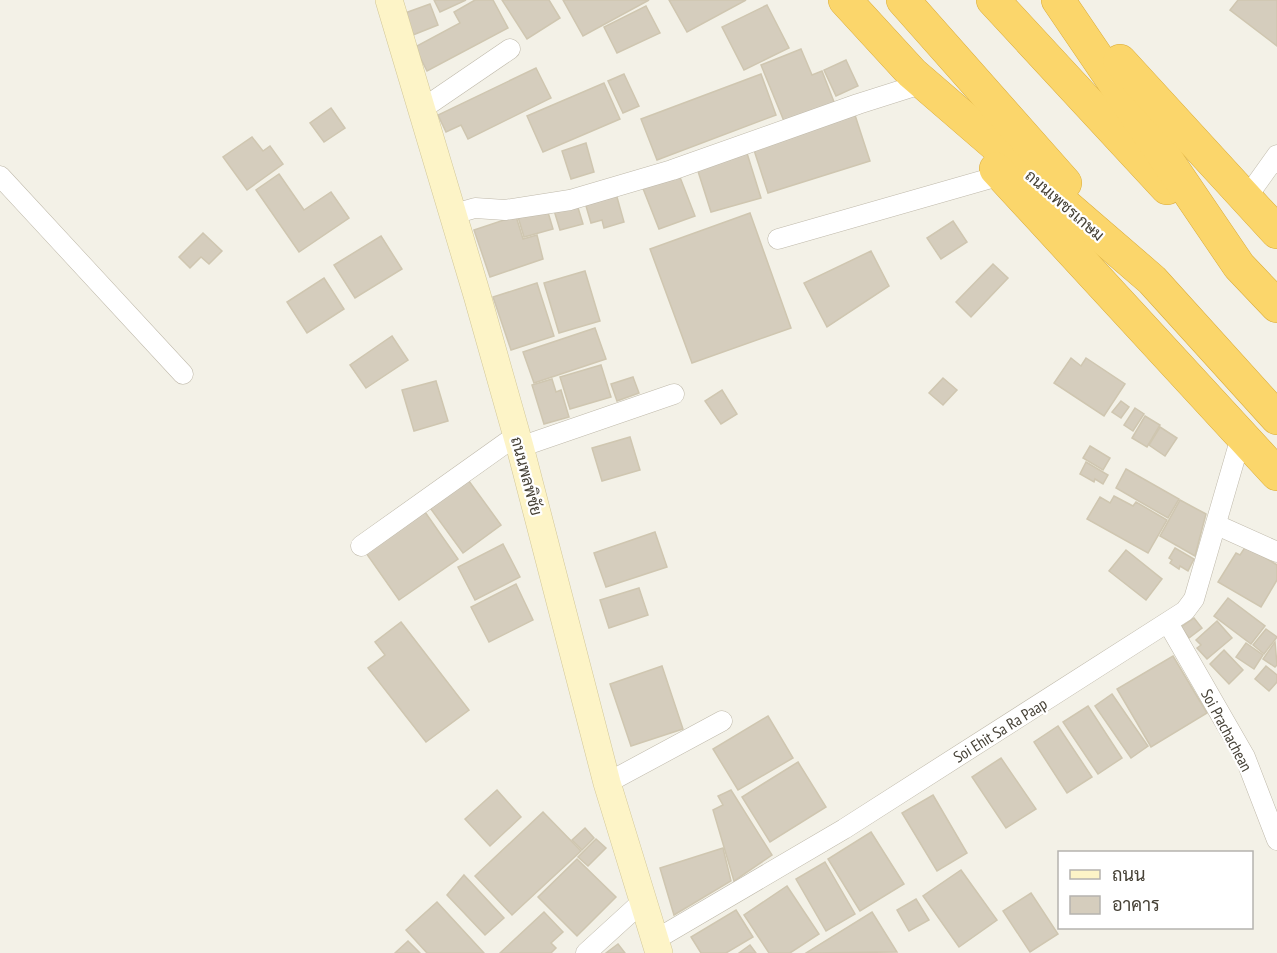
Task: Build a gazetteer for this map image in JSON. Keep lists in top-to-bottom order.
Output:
{
  "streets": {
    "highway": ["ถนนเพชรเกษม"],
    "street": ["ถนนพลพิชัย", "Soi Ehit Sa Ra Paap", "Soi Prachachean"]
  },
  "crossings": [
    ["ถนนพลพิชัย", "Soi Ehit Sa Ra Paap"],
    ["Soi Ehit Sa Ra Paap", "Soi Prachachean"]
  ],
  "legend": ["ถนน", "อาคาร"]
}
